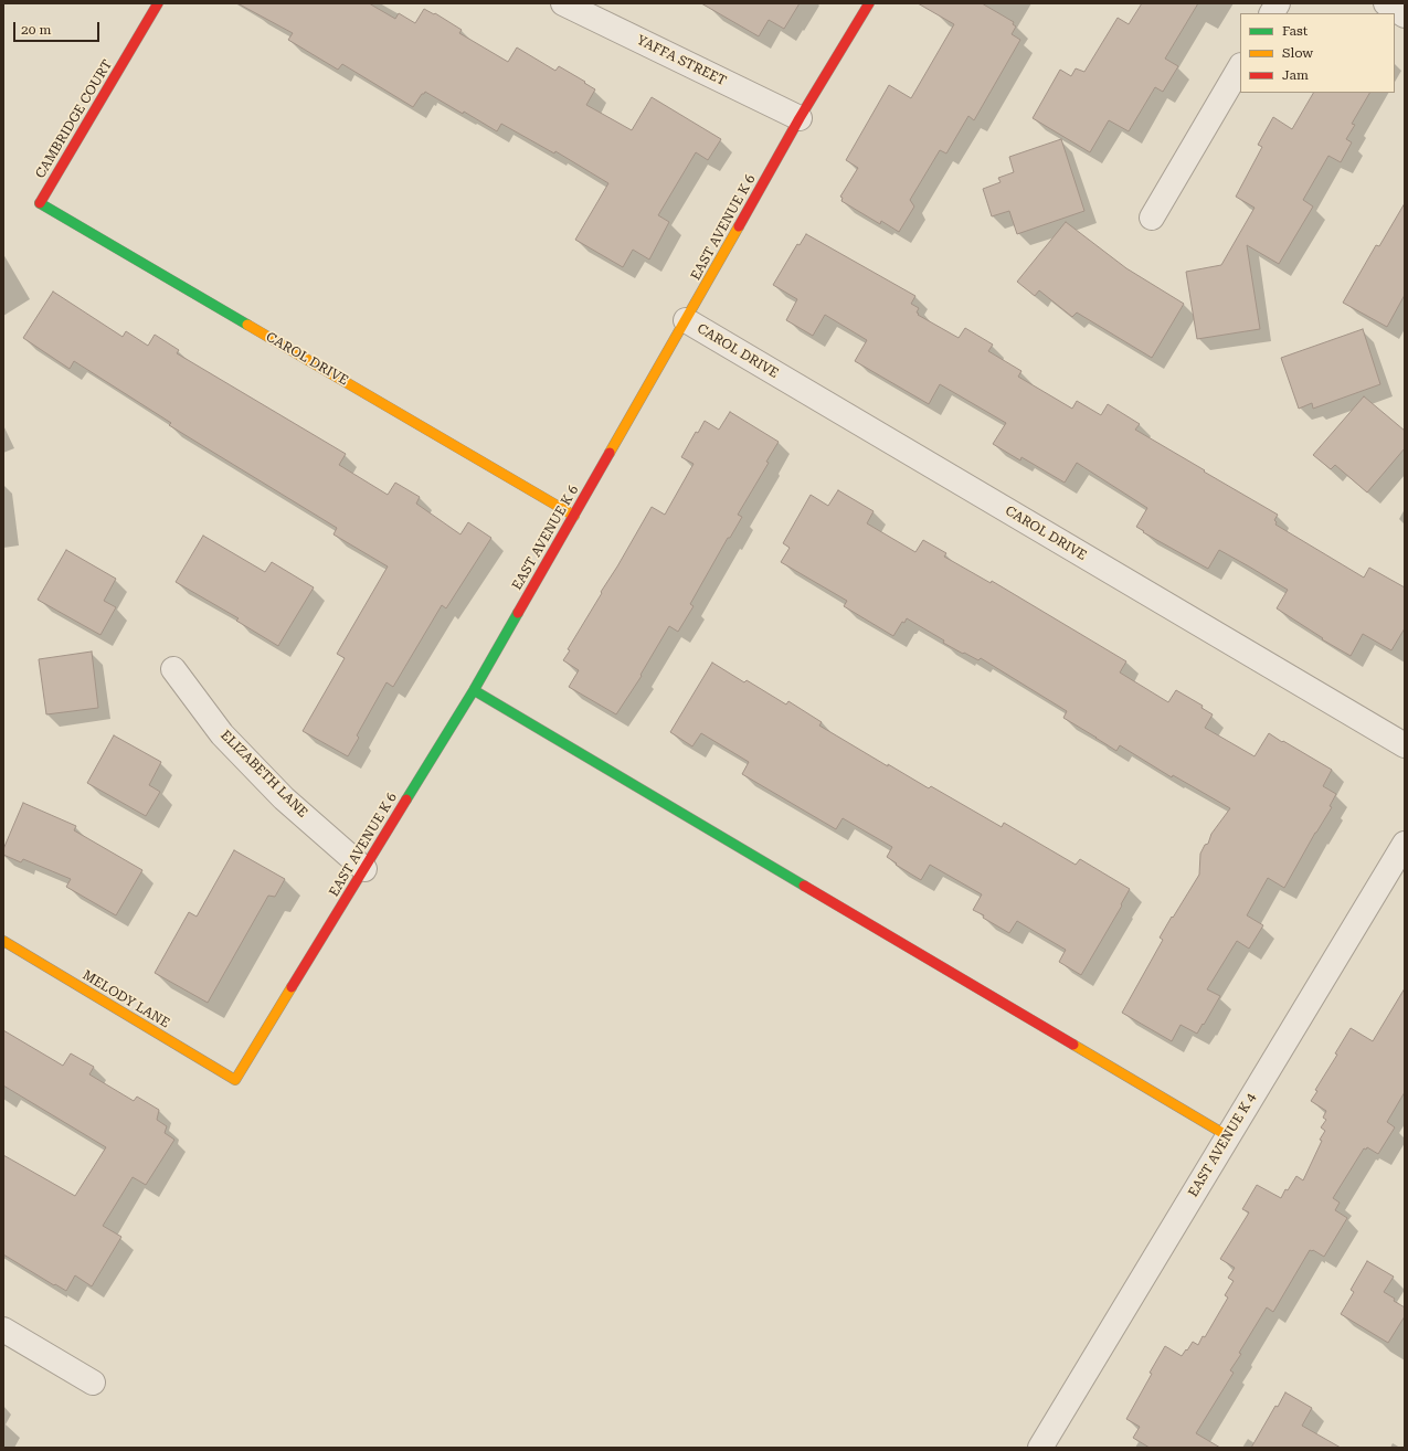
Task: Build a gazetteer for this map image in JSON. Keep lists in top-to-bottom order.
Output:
{
  "streets": {
    "street": [
      "YAFFA STREET",
      "CAMBRIDGE COURT",
      "EAST AVENUE K 6",
      "CAROL DRIVE",
      "ELIZABETH LANE",
      "MELODY LANE",
      "EAST AVENUE K 4"
    ]
  },
  "crossings": [
    ["YAFFA STREET", "EAST AVENUE K 6"],
    ["CAMBRIDGE COURT", "CAROL DRIVE"],
    ["EAST AVENUE K 6", "CAROL DRIVE"],
    ["EAST AVENUE K 6", "ELIZABETH LANE"],
    ["EAST AVENUE K 6", "MELODY LANE"]
  ],
  "legend": ["Fast", "Slow", "Jam"],
  "scale_bar": "20 m"
}
